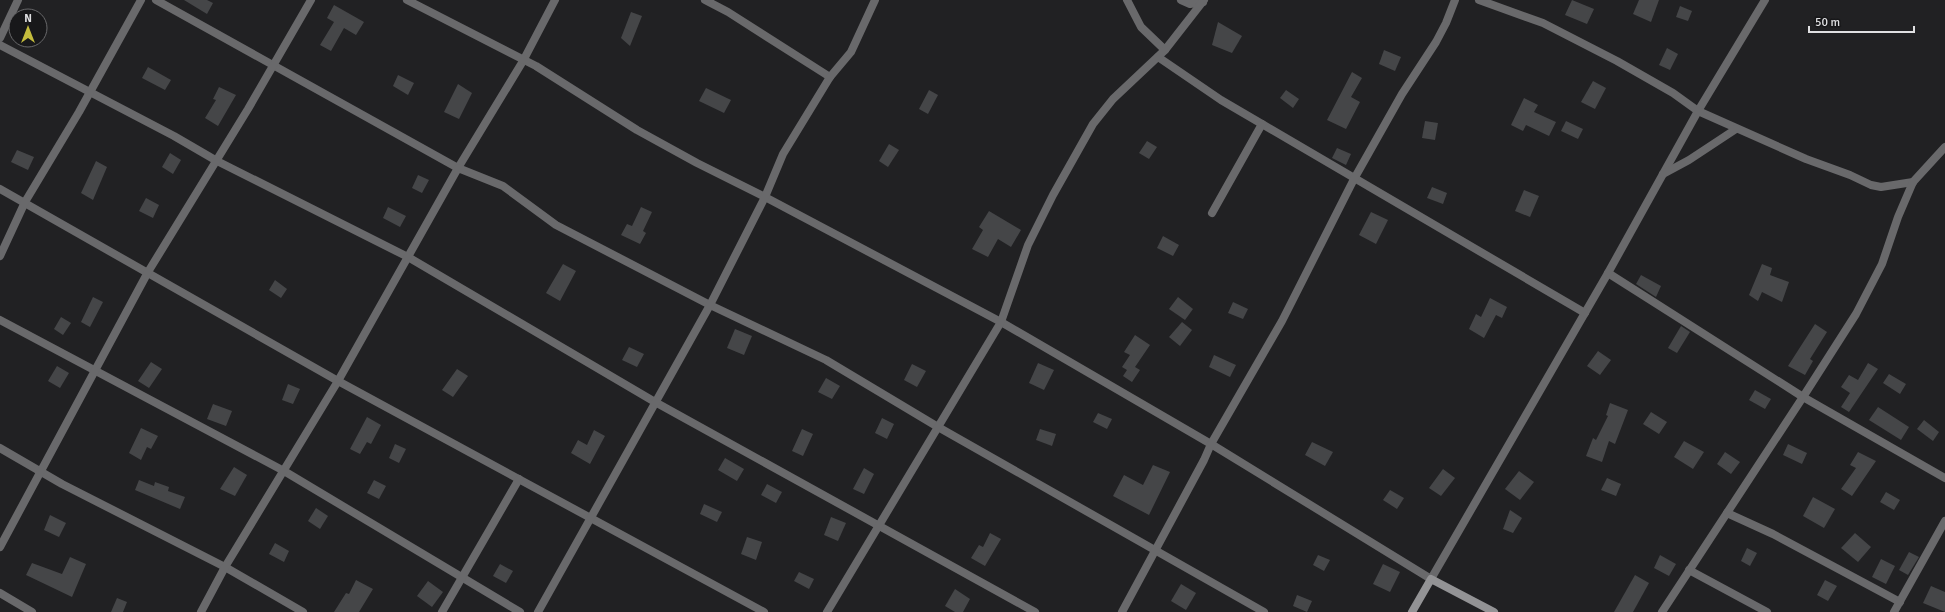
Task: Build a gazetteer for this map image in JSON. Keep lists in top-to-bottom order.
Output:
{
  "scale_bar": "50 m",
  "north": "top"
}
